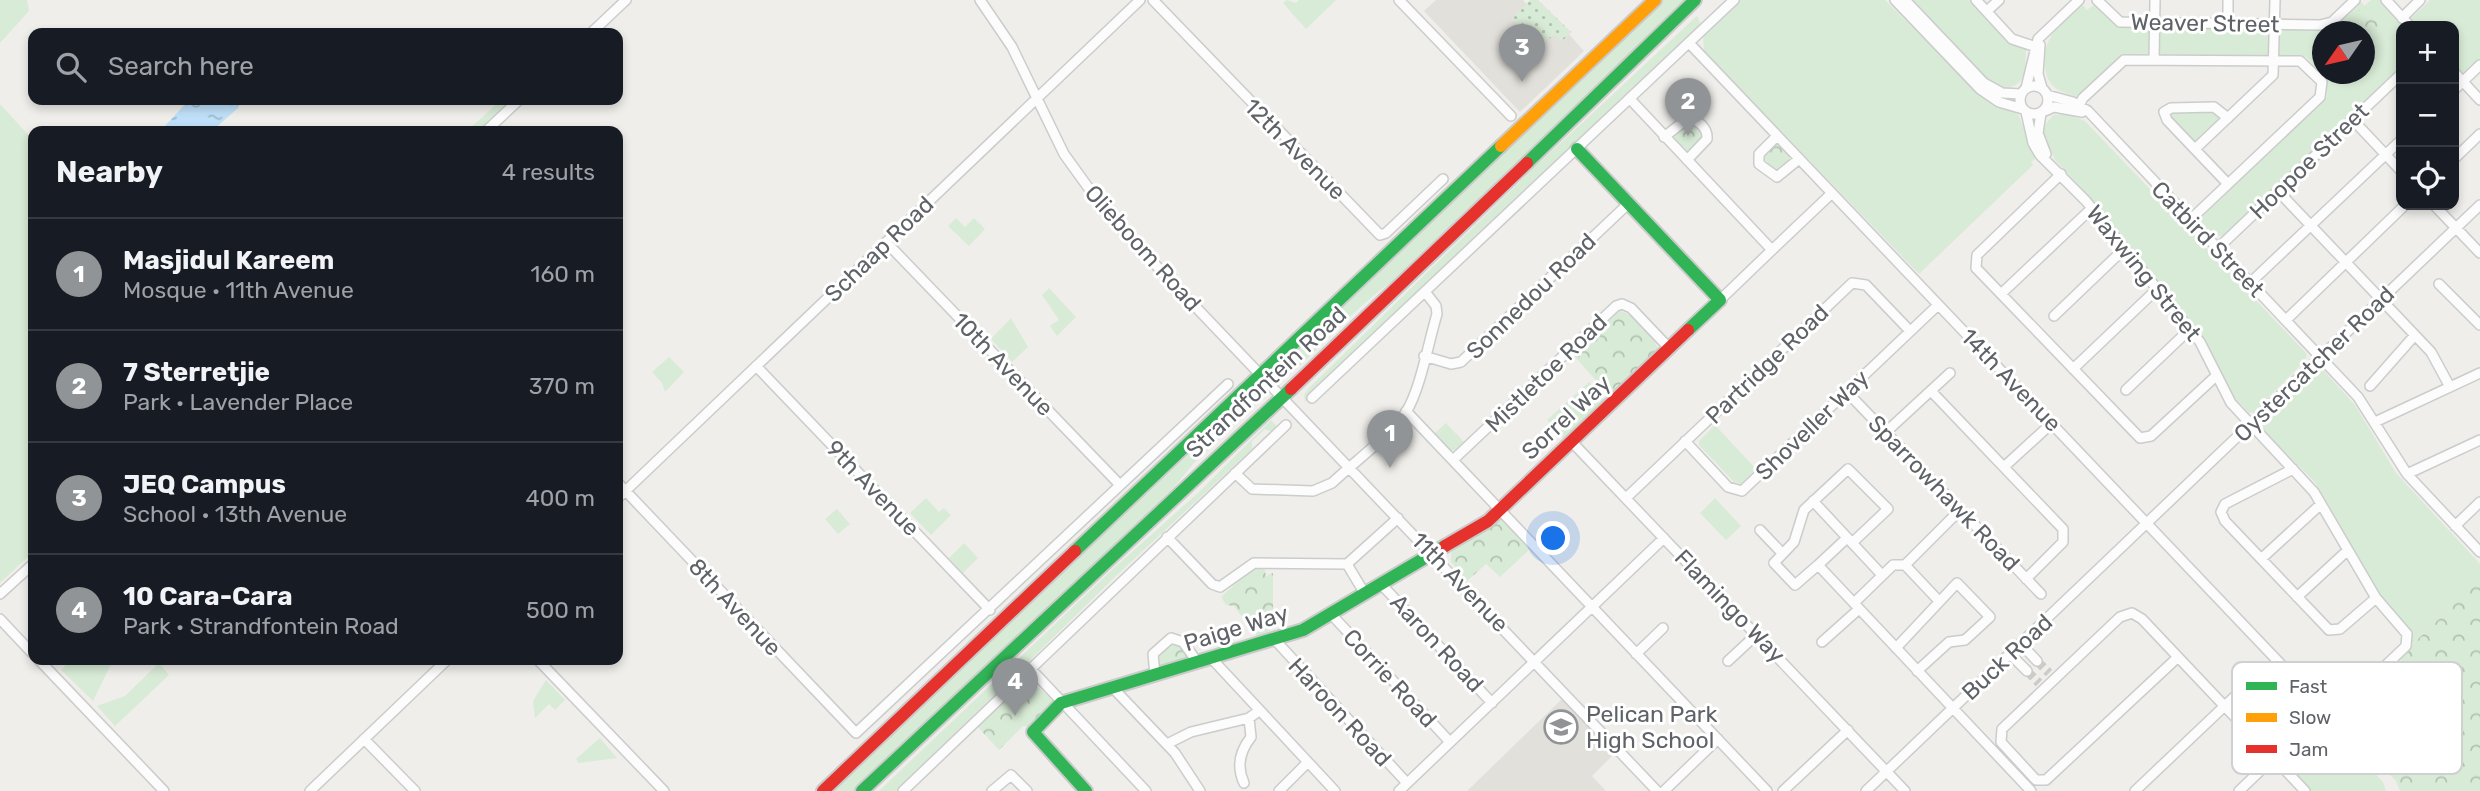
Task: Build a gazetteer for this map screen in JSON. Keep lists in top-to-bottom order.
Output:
{
  "streets": {
    "main road": ["Strandfontein Road", "Sorrel Way", "Paige Way"],
    "street": [
      "Weaver Street",
      "12th Avenue",
      "Hoopoe Street",
      "Catbird Street",
      "Olieboom Road",
      "Schaap Road",
      "Waxwing Street",
      "Sonnedou Road",
      "10th Avenue",
      "Partridge Road",
      "Oystercatcher Road",
      "Mistletoe Road",
      "14th Avenue",
      "Shoveller Way",
      "9th Avenue",
      "Sparrowhawk Road",
      "11th Avenue",
      "Flamingo Way",
      "8th Avenue",
      "Aaron Road",
      "Buck Road",
      "Corrie Road",
      "Haroon Road"
    ]
  },
  "crossings": [
    ["Hoopoe Street", "Catbird Street"],
    ["Catbird Street", "Waxwing Street"],
    ["Catbird Street", "Oystercatcher Road"],
    ["Olieboom Road", "Schaap Road"],
    ["Olieboom Road", "Strandfontein Road"],
    ["Olieboom Road", "11th Avenue"],
    ["Schaap Road", "10th Avenue"],
    ["Schaap Road", "9th Avenue"],
    ["Waxwing Street", "Oystercatcher Road"],
    ["Partridge Road", "Shoveller Way"],
    ["Partridge Road", "Flamingo Way"],
    ["Oystercatcher Road", "14th Avenue"],
    ["Oystercatcher Road", "Buck Road"],
    ["Mistletoe Road", "Sorrel Way"],
    ["14th Avenue", "Strandfontein Road"],
    ["14th Avenue", "Sorrel Way"],
    ["14th Avenue", "Shoveller Way"],
    ["14th Avenue", "Buck Road"],
    ["Strandfontein Road", "11th Avenue"],
    ["Sorrel Way", "11th Avenue"],
    ["Sorrel Way", "Flamingo Way"],
    ["Sorrel Way", "Paige Way"],
    ["Shoveller Way", "Sparrowhawk Road"],
    ["9th Avenue", "8th Avenue"],
    ["11th Avenue", "Paige Way"],
    ["Flamingo Way", "Buck Road"],
    ["Paige Way", "Aaron Road"],
    ["Paige Way", "Corrie Road"],
    ["Paige Way", "Haroon Road"]
  ],
  "places": {
    "school or university": ["Pelican Park High School"]
  },
  "legend": ["Fast", "Slow", "Jam"],
  "north": "bottom left",
  "page": {
    "map_buttons": ["+", "−"],
    "pins": [
      "3",
      "2",
      "1",
      "4"
    ],
    "search": "Search here",
    "heading": ["Nearby", "4 results"],
    "list": [
      {
        "mark": "1",
        "name": "Masjidul Kareem",
        "note": "Mosque · 11th Avenue",
        "value": "160 m"
      },
      {
        "mark": "2",
        "name": "7 Sterretjie",
        "note": "Park · Lavender Place",
        "value": "370 m"
      },
      {
        "mark": "3",
        "name": "JEQ Campus",
        "note": "School · 13th Avenue",
        "value": "400 m"
      },
      {
        "mark": "4",
        "name": "10 Cara-Cara",
        "note": "Park · Strandfontein Road",
        "value": "500 m"
      }
    ]
  }
}
